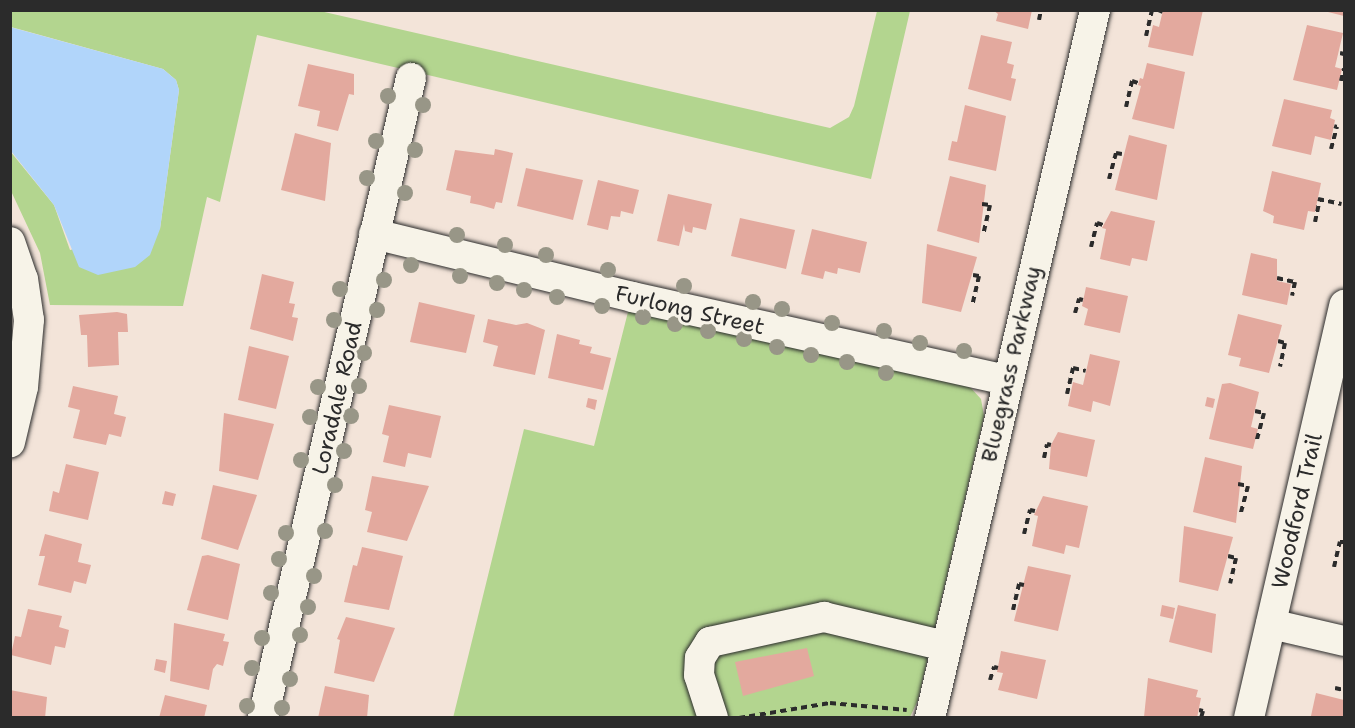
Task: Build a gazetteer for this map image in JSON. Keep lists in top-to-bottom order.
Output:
{
  "streets": {
    "street": [
      "Furlong Street",
      "Bluegrass Parkway",
      "Loradale Road",
      "Woodford Trail"
    ]
  },
  "crossings": [
    ["Furlong Street", "Bluegrass Parkway"],
    ["Furlong Street", "Loradale Road"]
  ]
}
